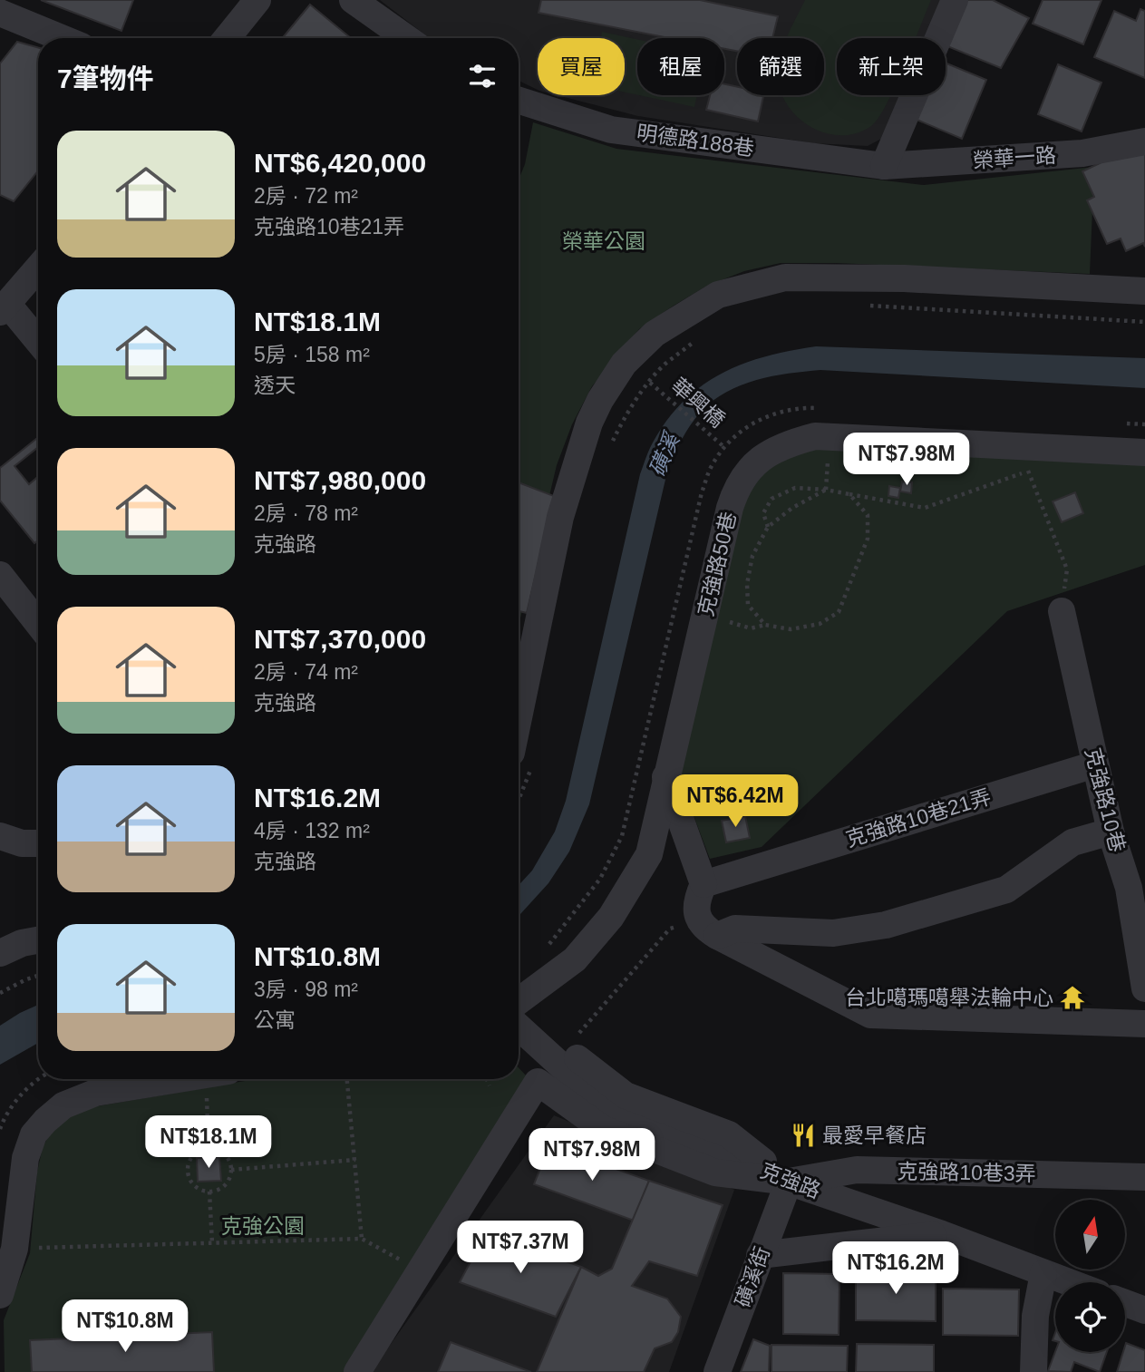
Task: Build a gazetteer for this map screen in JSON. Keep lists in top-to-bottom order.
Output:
{
  "streets": {
    "street": [
      "明德路188巷",
      "榮華一路",
      "克強路50巷",
      "克強路10巷",
      "克強路10巷21弄",
      "克強路10巷3弄",
      "克強路",
      "磺溪街"
    ],
    "path": ["華興橋"]
  },
  "crossings": [
    ["明德路188巷", "榮華一路"],
    ["克強路10巷", "克強路10巷21弄"],
    ["克強路10巷3弄", "克強路"],
    ["克強路10巷3弄", "磺溪街"],
    ["克強路", "磺溪街"]
  ],
  "water": ["磺溪"],
  "parks": ["榮華公園", "克強公園"],
  "places": {
    "temple": ["台北噶瑪噶舉法輪中心"],
    "restaurant": ["最愛早餐店"]
  },
  "north": "top",
  "page": {
    "chip": [
      "買屋",
      "租屋",
      "篩選",
      "新上架"
    ],
    "heading": "7筆物件",
    "list": [
      {
        "name": "NT$6,420,000",
        "note": "2房 · 72 m² · 克強路10巷21弄"
      },
      {
        "name": "NT$18.1M",
        "note": "5房 · 158 m² · 透天"
      },
      {
        "name": "NT$7,980,000",
        "note": "2房 · 78 m² · 克強路"
      },
      {
        "name": "NT$7,370,000",
        "note": "2房 · 74 m² · 克強路"
      },
      {
        "name": "NT$16.2M",
        "note": "4房 · 132 m² · 克強路"
      },
      {
        "name": "NT$10.8M",
        "note": "3房 · 98 m² · 公寓"
      }
    ],
    "price": [
      "NT$7.98M",
      "NT$6.42M",
      "NT$18.1M",
      "NT$7.98M",
      "NT$7.37M",
      "NT$16.2M",
      "NT$10.8M"
    ]
  }
}
